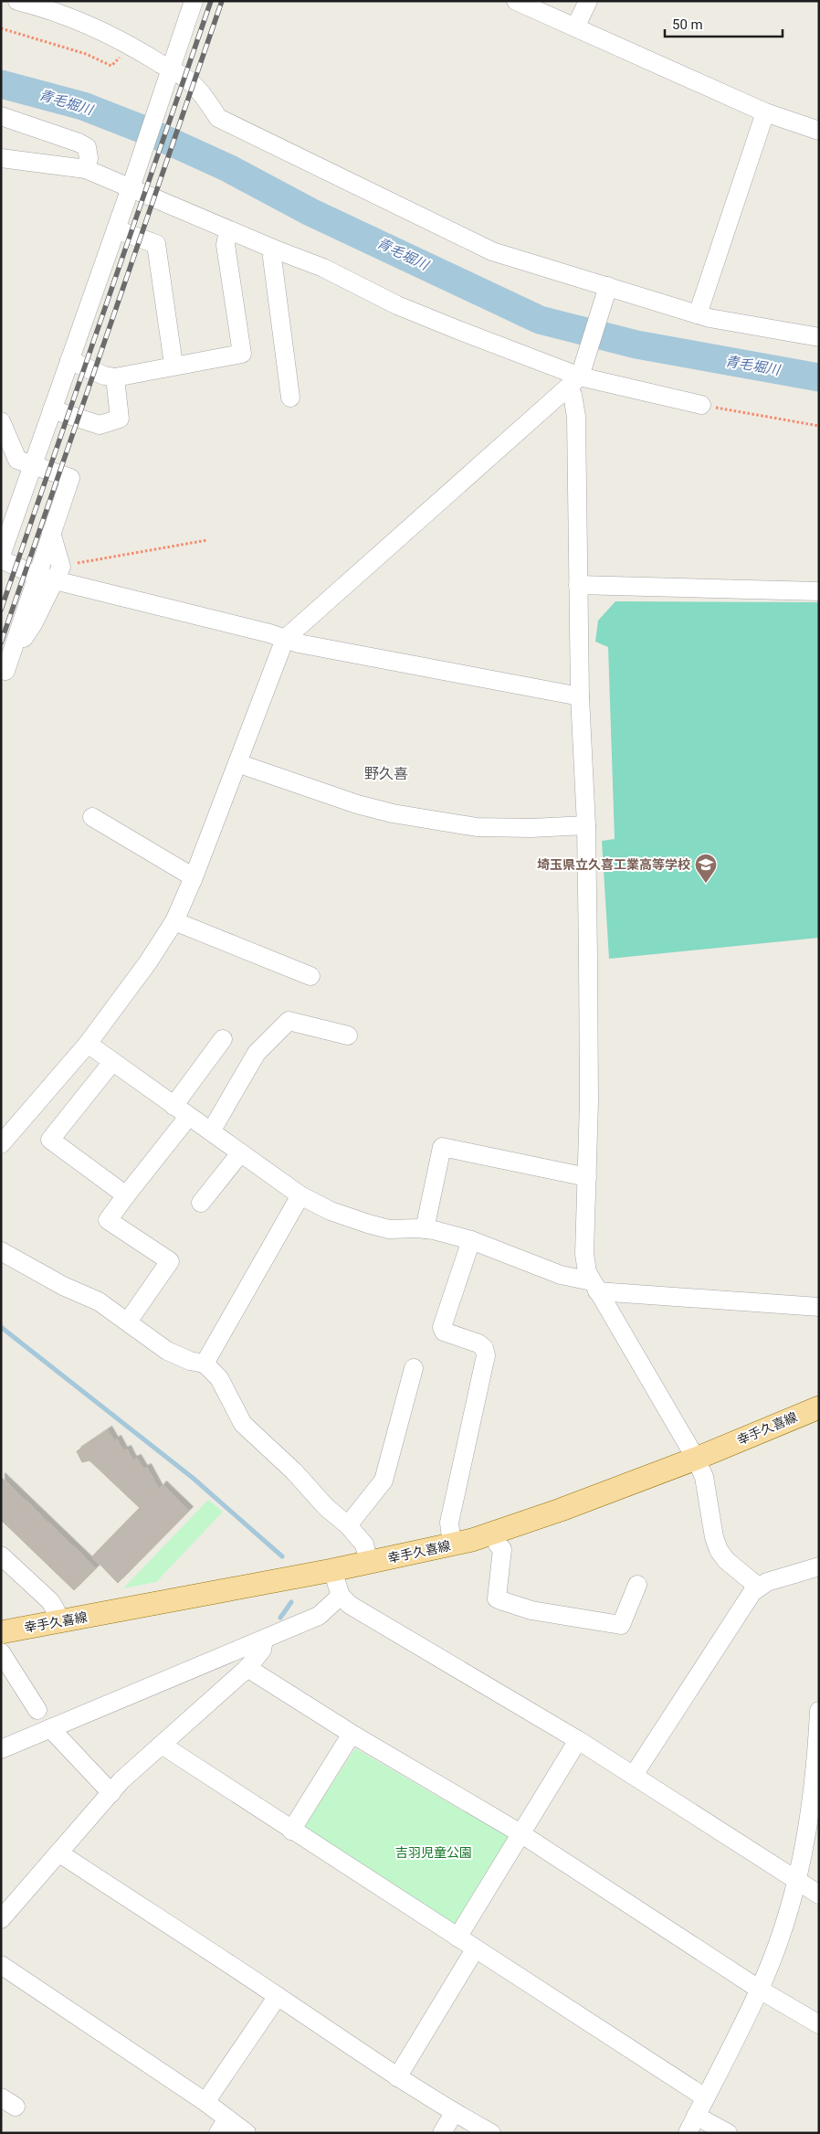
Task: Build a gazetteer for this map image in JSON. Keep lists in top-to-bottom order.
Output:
{
  "streets": {
    "main road": ["幸手久喜線"]
  },
  "districts": ["野久喜"],
  "water": ["青毛堀川"],
  "parks": ["吉羽児童公園"],
  "places": {
    "school or university": ["埼玉県立久喜工業高等学校"]
  },
  "scale_bar": "50 m"
}
